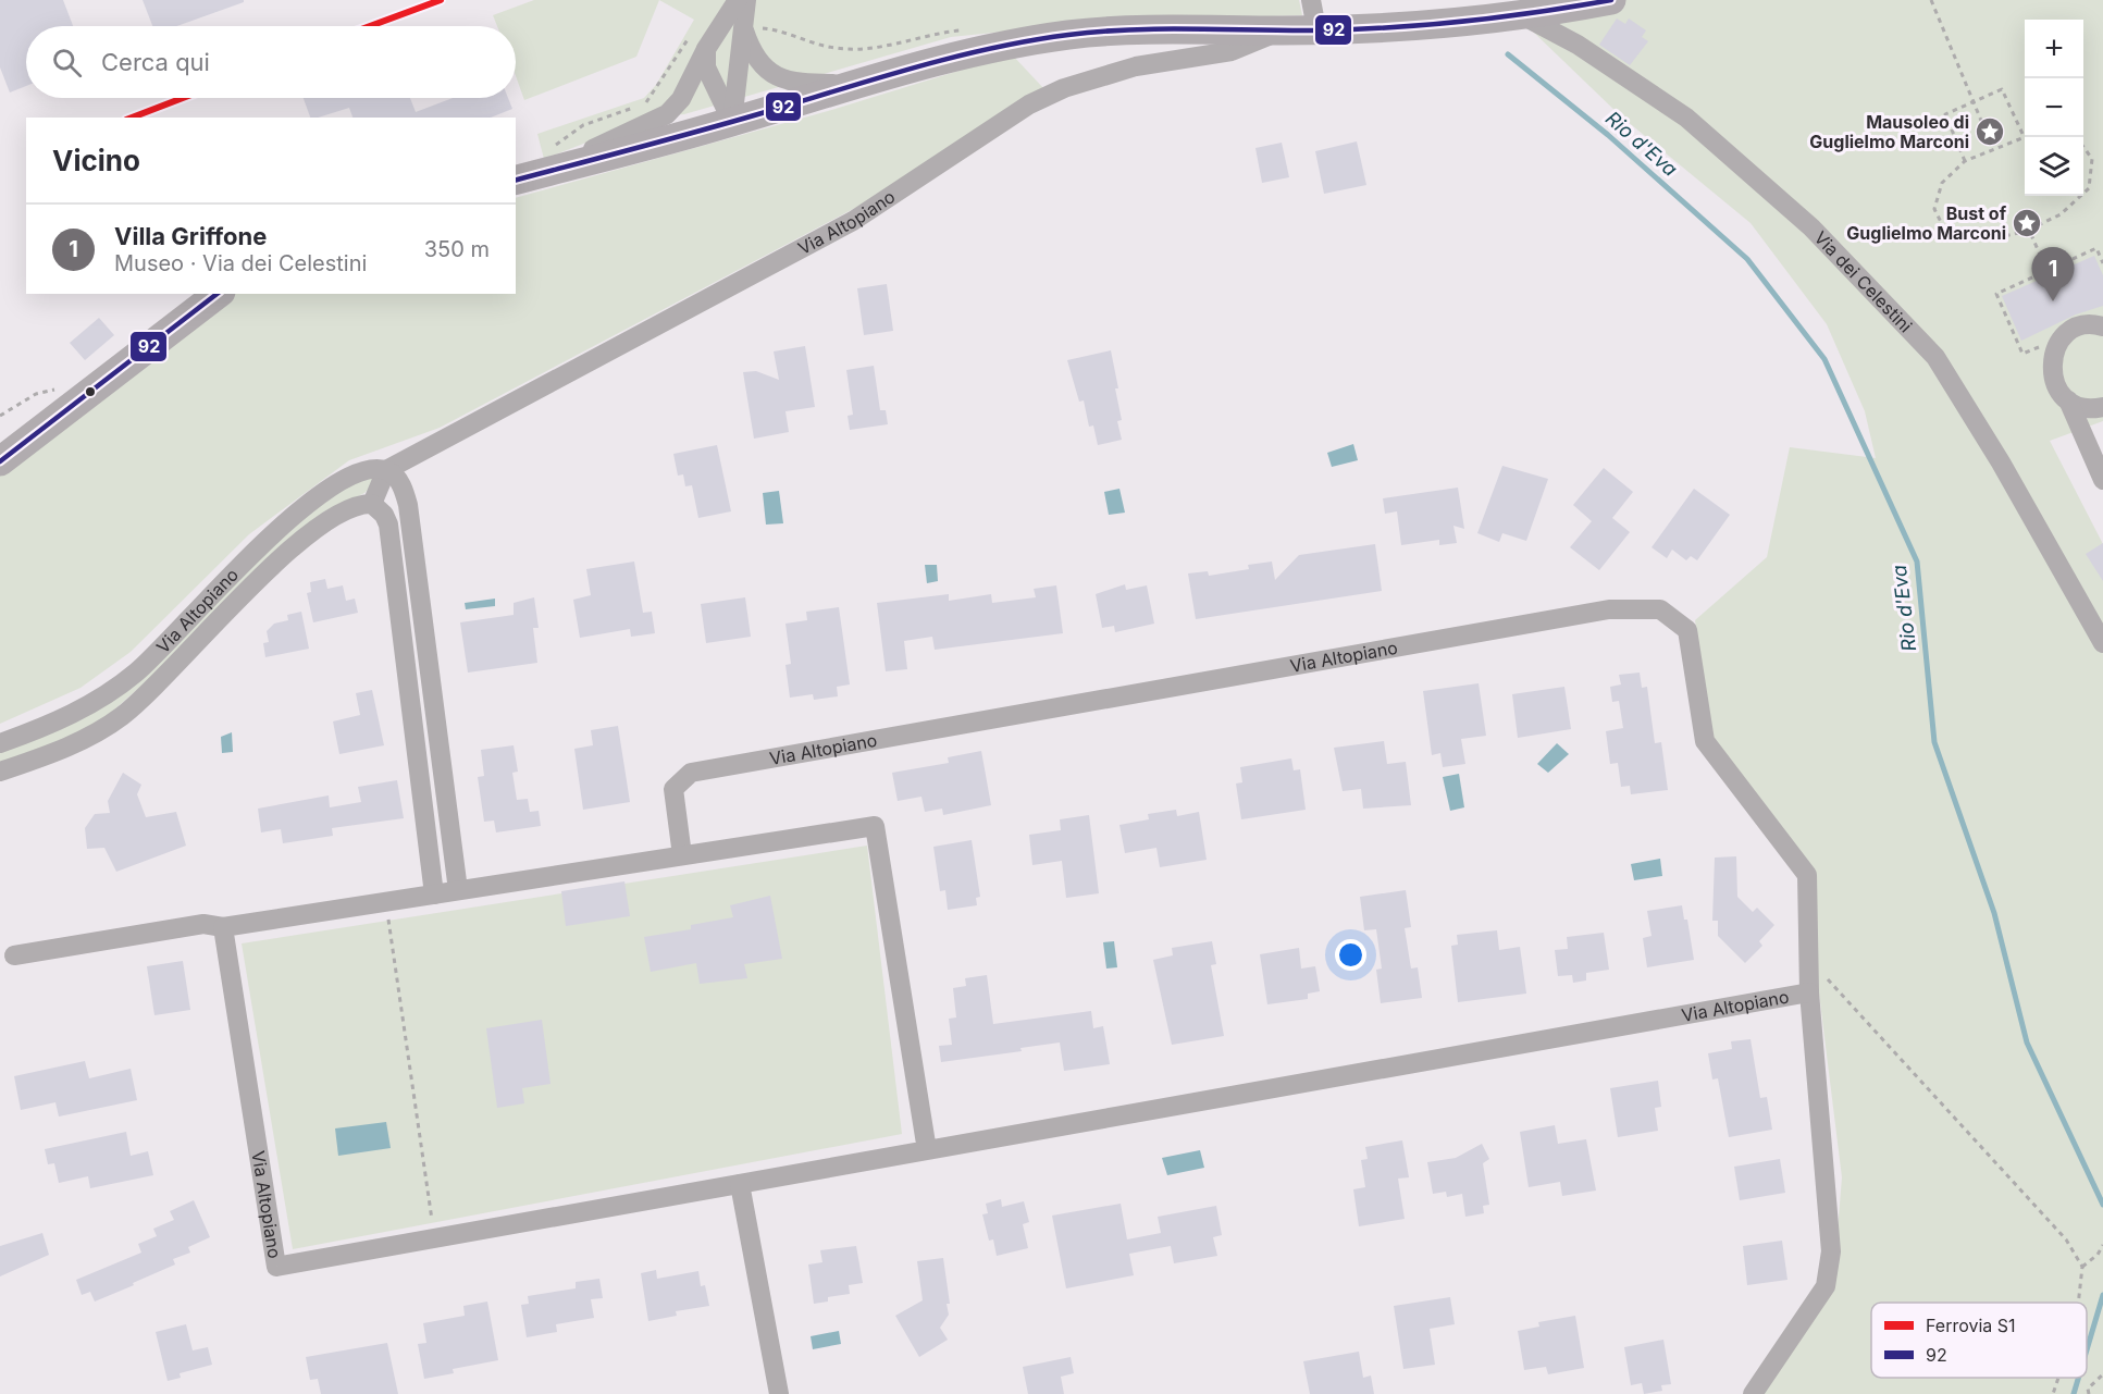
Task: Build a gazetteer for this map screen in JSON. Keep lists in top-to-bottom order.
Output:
{
  "streets": {
    "street": ["Via Altopiano", "Via dei Celestini"]
  },
  "water": ["Rio d'Eva"],
  "places": {
    "place": ["Mausoleo di Guglielmo Marconi", "Bust of Guglielmo Marconi"]
  },
  "lines": ["rail line S1", "transit line 92"],
  "legend": ["Ferrovia S1", "92"],
  "page": {
    "map_buttons": ["+", "−"],
    "search": "Cerca qui",
    "heading": "Vicino",
    "list": [
      {
        "mark": "1",
        "name": "Villa Griffone",
        "note": "Museo · Via dei Celestini",
        "value": "350 m"
      }
    ],
    "pins": "1"
  }
}
